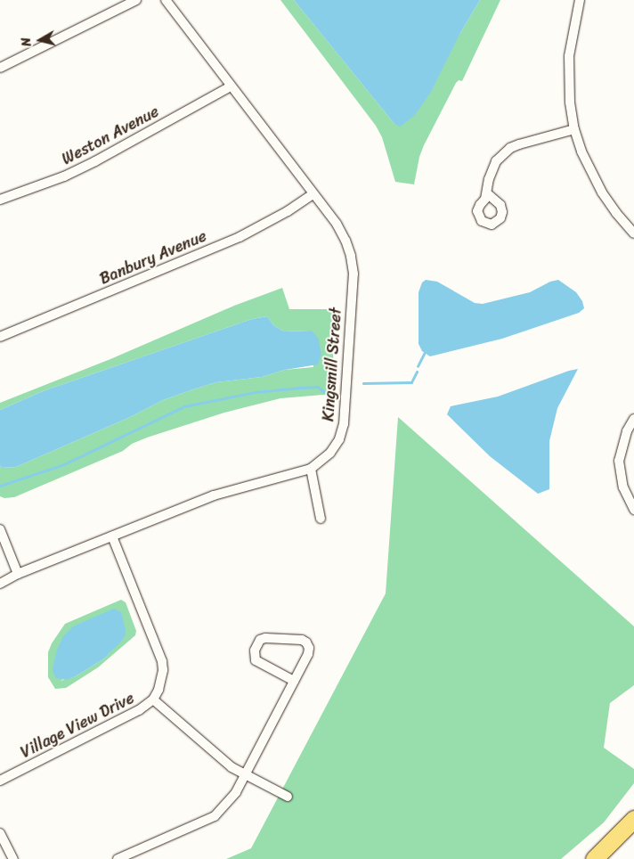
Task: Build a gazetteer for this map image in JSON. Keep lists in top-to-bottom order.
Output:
{
  "streets": {
    "street": [
      "Weston Avenue",
      "Banbury Avenue",
      "Kingsmill Street",
      "Village View Drive"
    ]
  },
  "crossings": [
    ["Weston Avenue", "Kingsmill Street"],
    ["Banbury Avenue", "Kingsmill Street"],
    ["Kingsmill Street", "Village View Drive"]
  ],
  "north": "left"
}
